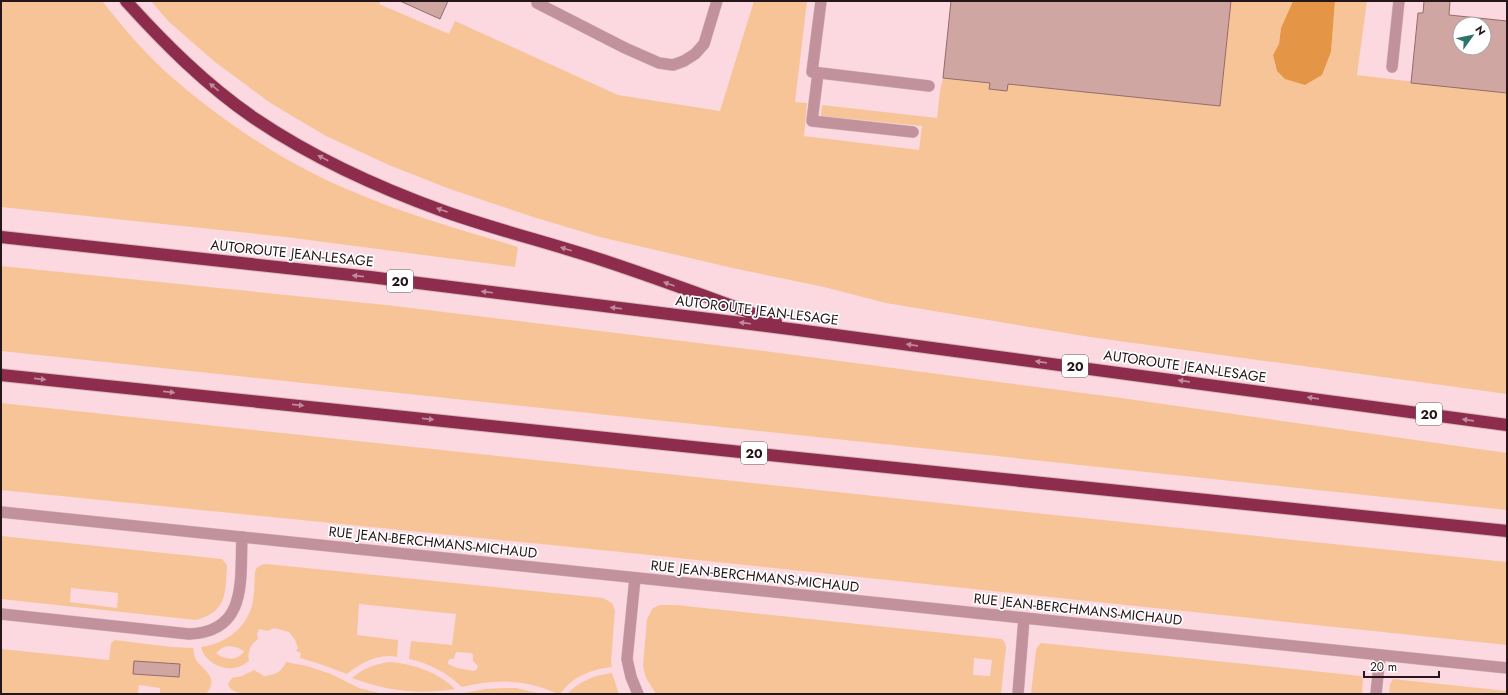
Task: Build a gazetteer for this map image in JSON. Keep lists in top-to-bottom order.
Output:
{
  "streets": {
    "highway": ["AUTOROUTE JEAN-LESAGE", "20"],
    "street": ["RUE JEAN-BERCHMANS-MICHAUD"]
  },
  "scale_bar": "20 m",
  "north": "top right"
}
